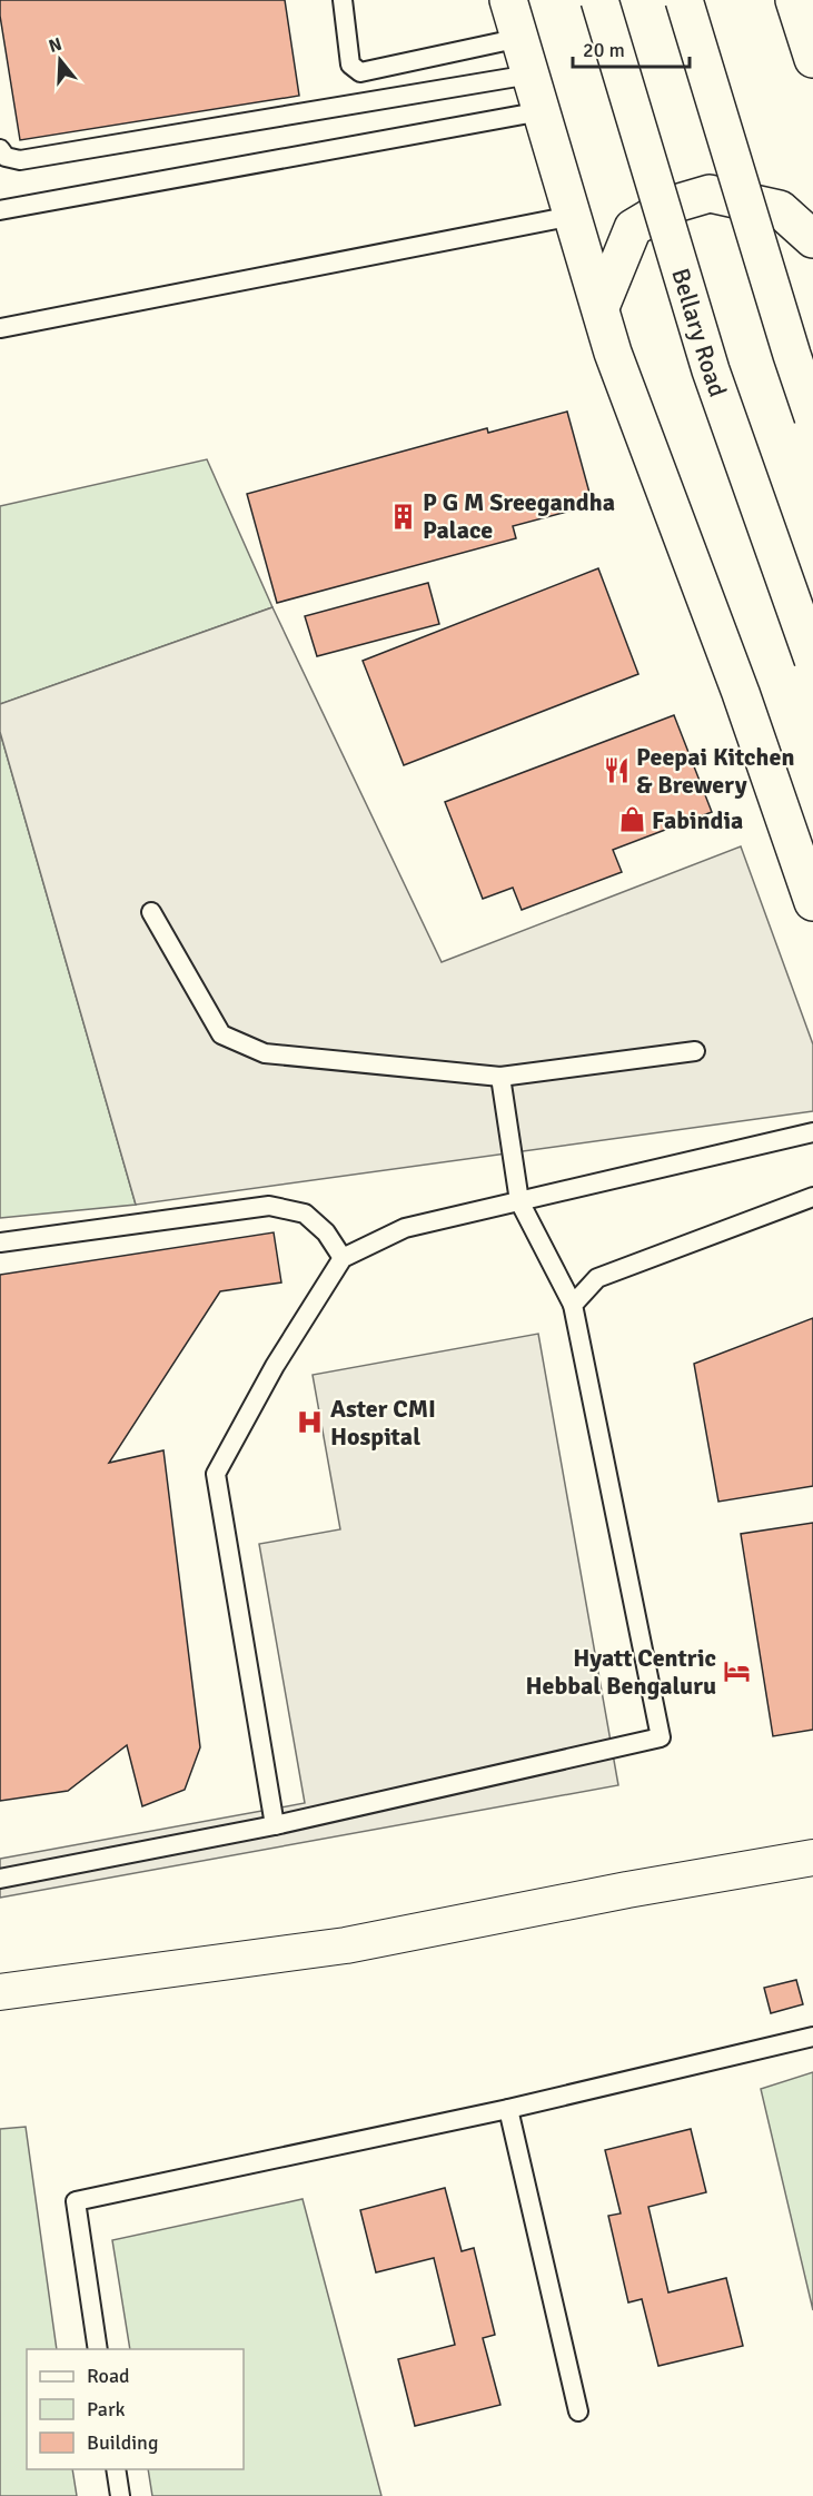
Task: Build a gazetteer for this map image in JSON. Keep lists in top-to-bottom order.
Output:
{
  "streets": {
    "highway": ["Bellary Road"]
  },
  "places": {
    "building": ["P G M Sreegandha Palace"],
    "restaurant": ["Peepai Kitchen & Brewery"],
    "shop": ["Fabindia"],
    "hospital": ["Aster CMI Hospital"],
    "hotel": ["Hyatt Centric Hebbal Bengaluru"]
  },
  "legend": ["Road", "Park", "Building"],
  "scale_bar": "20 m",
  "north": "top"
}
